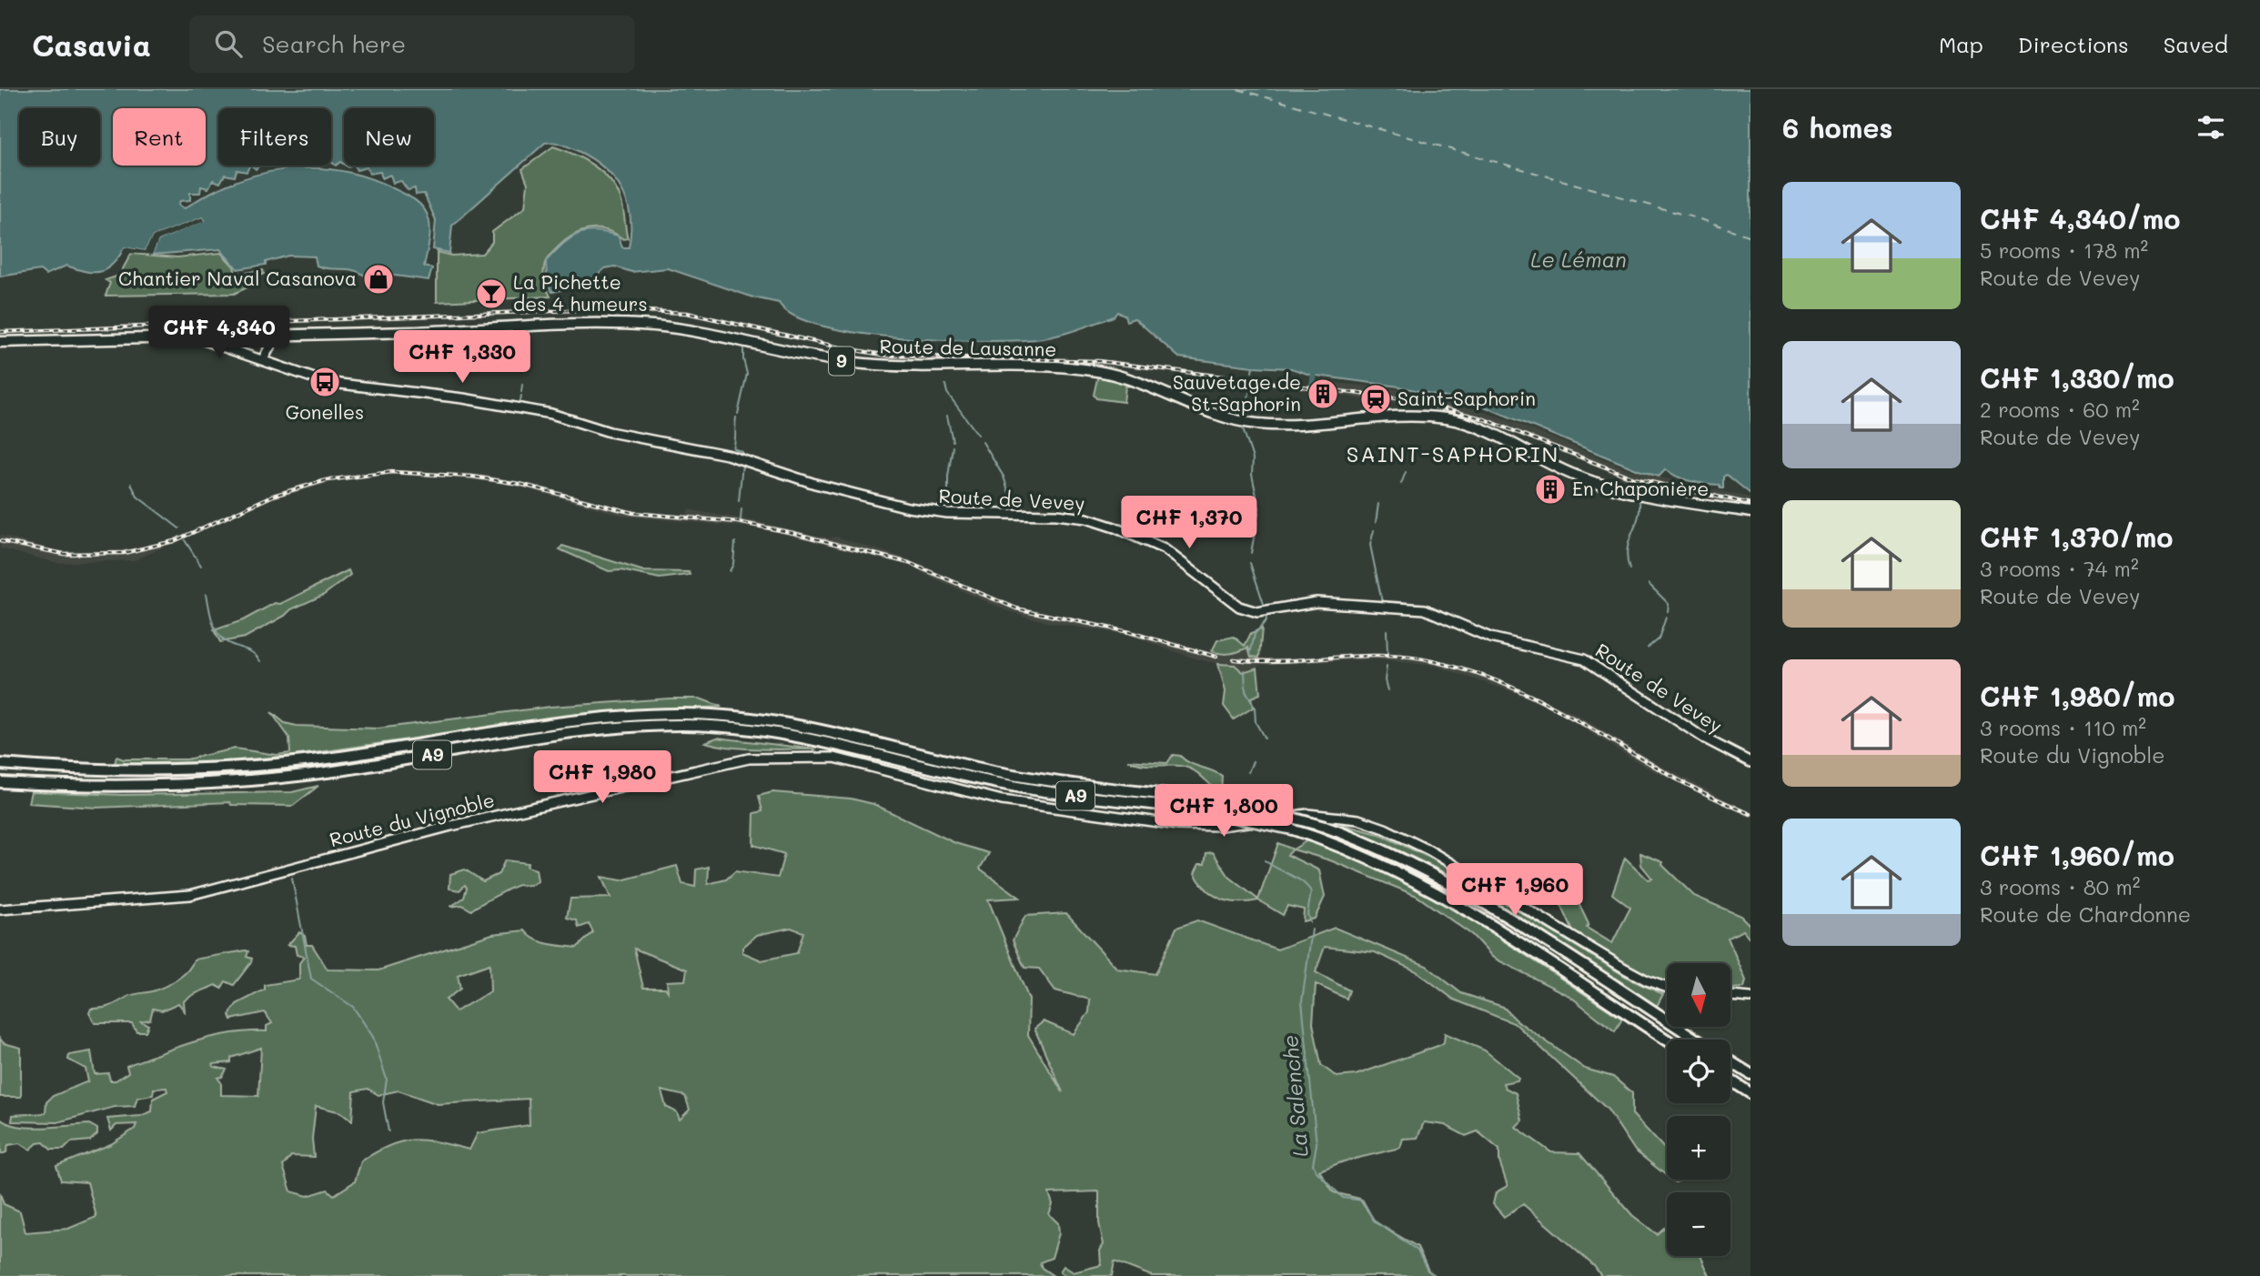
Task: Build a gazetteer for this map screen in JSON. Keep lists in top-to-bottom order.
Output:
{
  "streets": {
    "highway": ["A9"],
    "main road": ["Route de Lausanne", "9"],
    "street": ["Route de Vevey", "Route du Vignoble"]
  },
  "crossings": [
    ["Route de Lausanne", "9"],
    ["9", "Route de Vevey"]
  ],
  "districts": ["SAINT-SAPHORIN"],
  "water": ["Le Léman", "La Salenche"],
  "places": {
    "shop": ["Chantier Naval Casanova"],
    "bar": ["La Pichette des 4 humeurs"],
    "bus stop": ["Gonelles"],
    "building": ["Sauvetage de St-Saphorin", "En Chaponière"],
    "station": ["Saint-Saphorin"]
  },
  "north": "bottom",
  "page": {
    "header": "Casavia",
    "search": "Search here",
    "nav": ["Map", "Directions", "Saved"],
    "heading": "6 homes",
    "chip": [
      "Buy",
      "Rent",
      "Filters",
      "New"
    ],
    "list": [
      {
        "name": "CHF 4,340/mo",
        "note": "5 rooms · 178 m² · Route de Vevey"
      },
      {
        "name": "CHF 1,330/mo",
        "note": "2 rooms · 60 m² · Route de Vevey"
      },
      {
        "name": "CHF 1,370/mo",
        "note": "3 rooms · 74 m² · Route de Vevey"
      },
      {
        "name": "CHF 1,980/mo",
        "note": "3 rooms · 110 m² · Route du Vignoble"
      },
      {
        "name": "CHF 1,960/mo",
        "note": "3 rooms · 80 m² · Route de Chardonne"
      }
    ],
    "price": [
      "CHF 4,340",
      "CHF 1,330",
      "CHF 1,370",
      "CHF 1,980",
      "CHF 1,800",
      "CHF 1,960"
    ],
    "map_buttons": ["+", "−"]
  }
}
